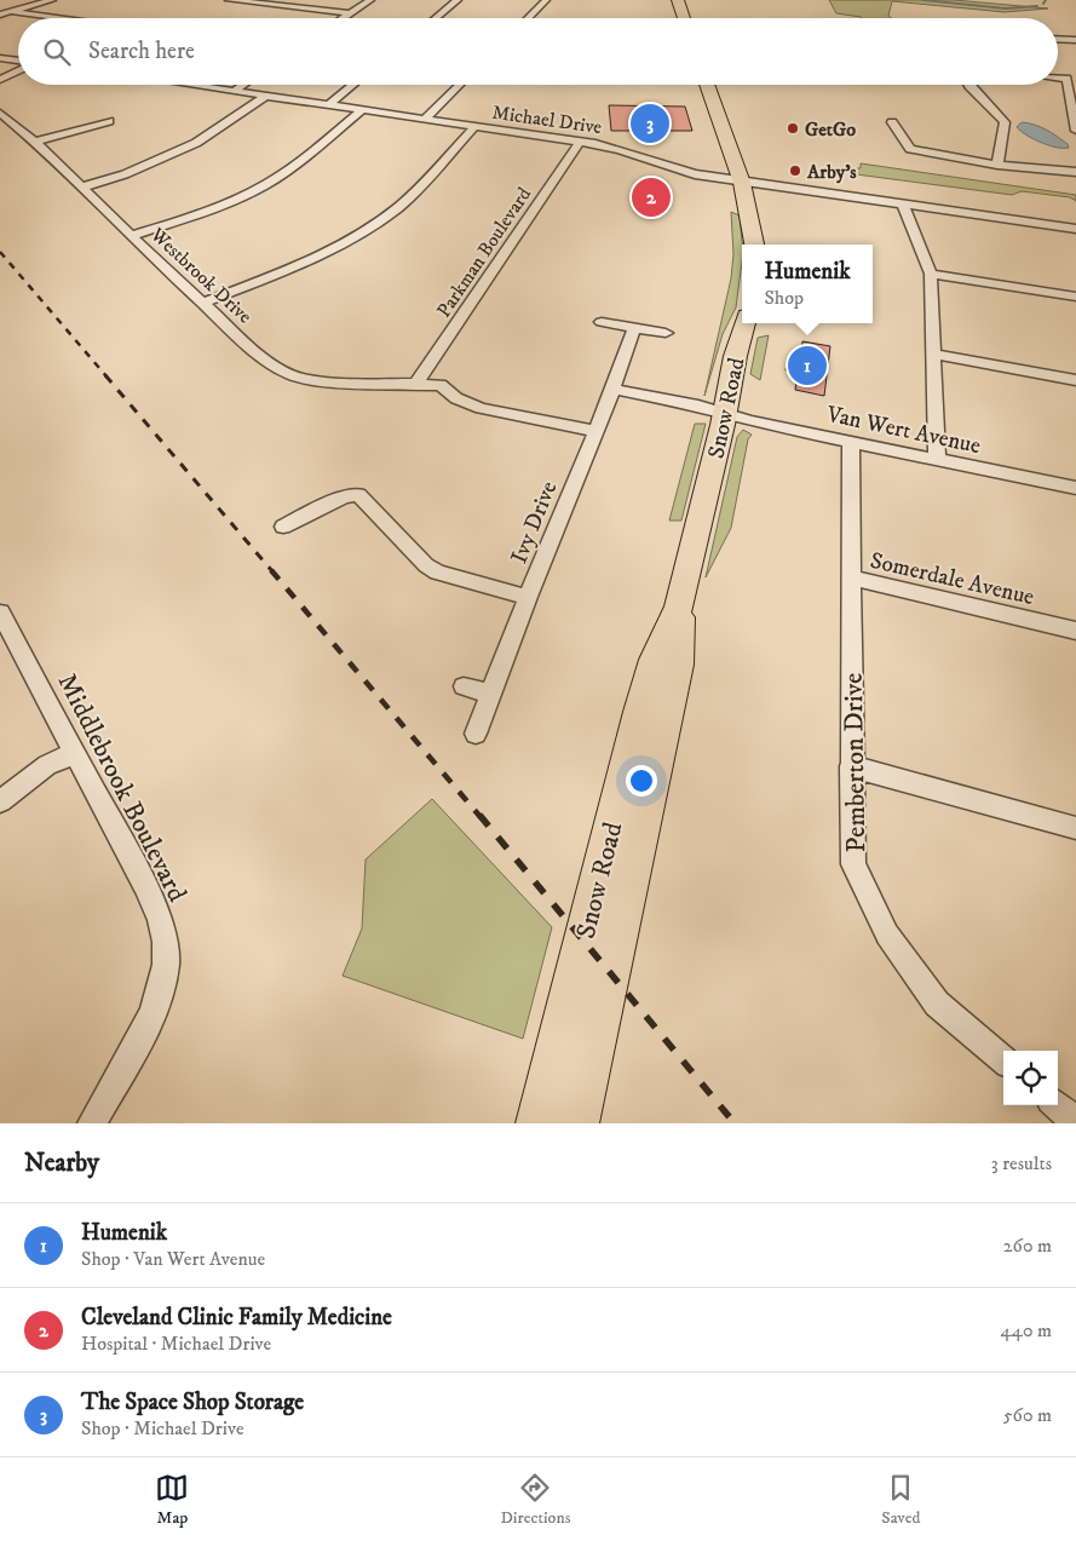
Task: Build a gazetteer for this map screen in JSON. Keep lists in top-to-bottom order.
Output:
{
  "streets": {
    "main road": ["Snow Road"],
    "street": [
      "Michael Drive",
      "Parkman Boulevard",
      "Westbrook Drive",
      "Van Wert Avenue",
      "Ivy Drive",
      "Somerdale Avenue",
      "Pemberton Drive",
      "Middlebrook Boulevard"
    ]
  },
  "crossings": [
    ["Michael Drive", "Parkman Boulevard"],
    ["Parkman Boulevard", "Westbrook Drive"],
    ["Westbrook Drive", "Ivy Drive"],
    ["Snow Road", "Van Wert Avenue"],
    ["Van Wert Avenue", "Ivy Drive"],
    ["Van Wert Avenue", "Pemberton Drive"],
    ["Somerdale Avenue", "Pemberton Drive"]
  ],
  "places": ["GetGo", "Arby's"],
  "page": {
    "search": "Search here",
    "pins": ["3", "2", "1"],
    "popup": ["Humenik", "Shop"],
    "heading": ["Nearby", "3 results"],
    "list": [
      {
        "mark": "1",
        "name": "Humenik",
        "note": "Shop · Van Wert Avenue",
        "value": "260 m"
      },
      {
        "mark": "2",
        "name": "Cleveland Clinic Family Medicine",
        "note": "Hospital · Michael Drive",
        "value": "440 m"
      },
      {
        "mark": "3",
        "name": "The Space Shop Storage",
        "note": "Shop · Michael Drive",
        "value": "560 m"
      }
    ],
    "nav": ["Map", "Directions", "Saved"]
  }
}
